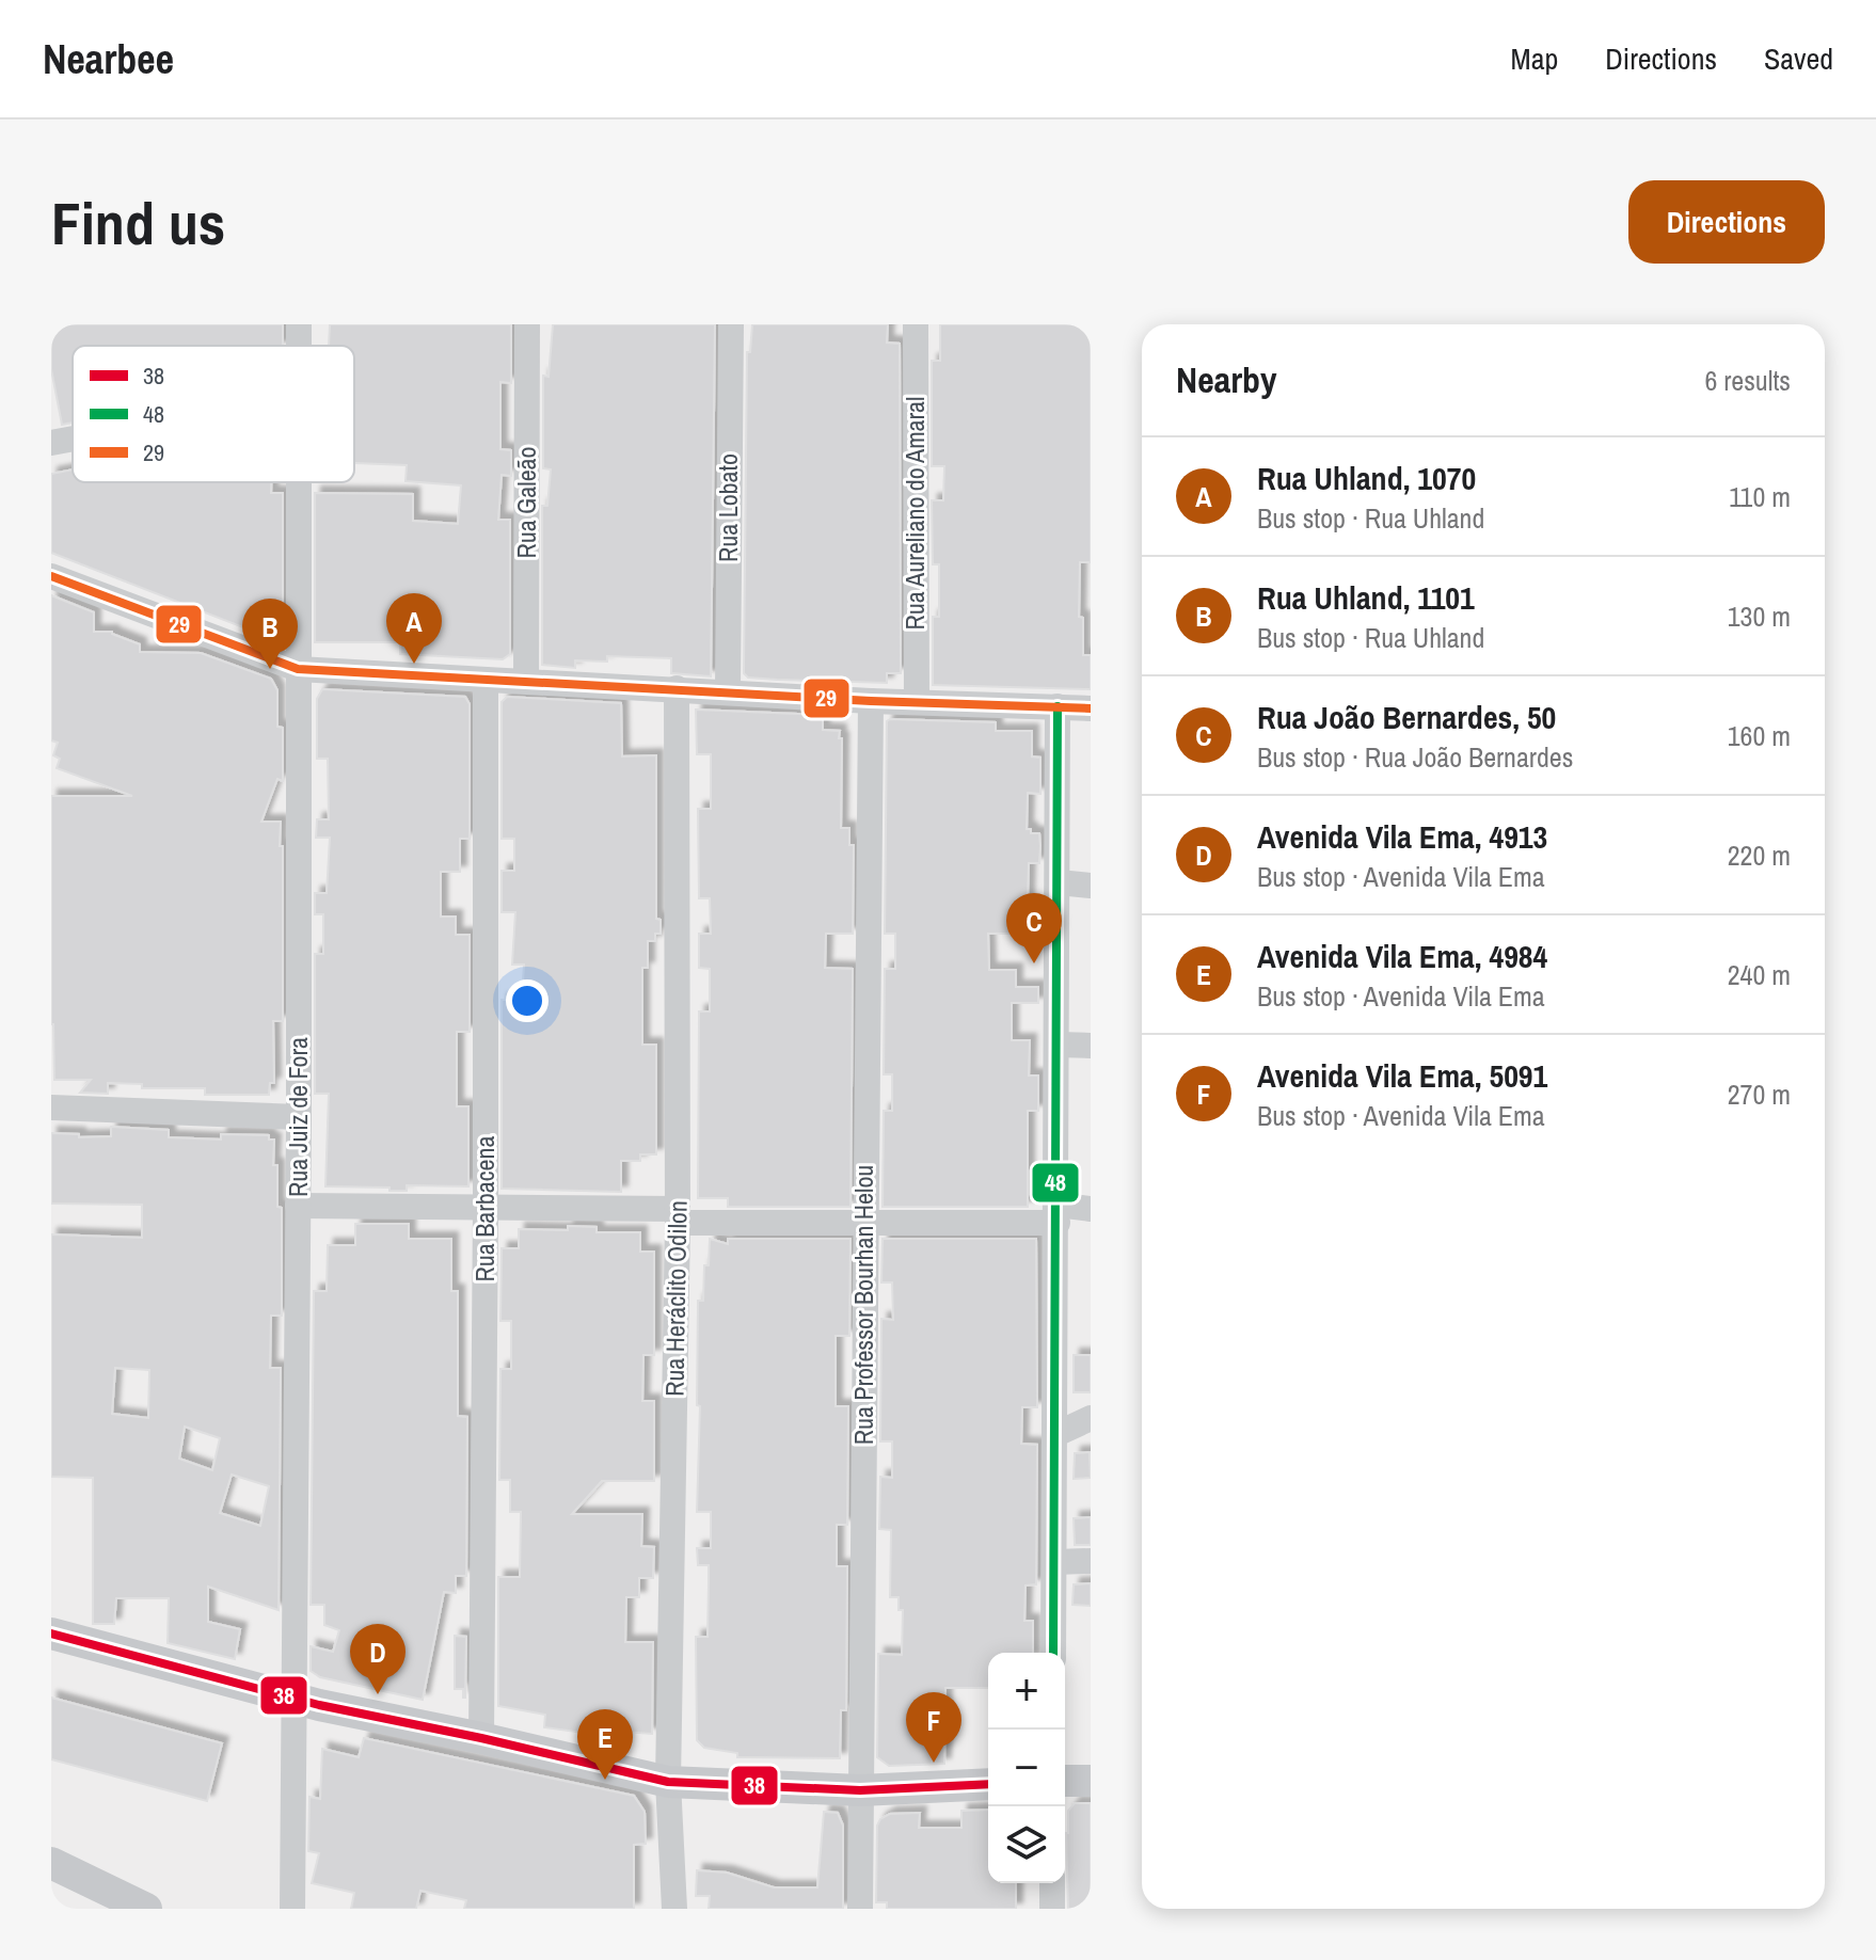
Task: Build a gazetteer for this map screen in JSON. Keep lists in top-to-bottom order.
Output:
{
  "streets": {
    "street": [
      "Rua Galeão",
      "Rua Lobato",
      "Rua Aureliano do Amaral",
      "Rua Juiz de Fora",
      "Rua Barbacena",
      "Rua Heráclito Odilon",
      "Rua Professor Bourhan Helou"
    ]
  },
  "lines": ["transit line 29", "transit line 48", "transit line 38"],
  "legend": ["38", "48", "29"],
  "page": {
    "header": "Nearbee",
    "nav": ["Map", "Directions", "Saved"],
    "buttons": "Directions",
    "title": "Find us",
    "heading": ["Nearby", "6 results"],
    "list": [
      {
        "mark": "A",
        "name": "Rua Uhland, 1070",
        "note": "Bus stop · Rua Uhland",
        "value": "110 m"
      },
      {
        "mark": "B",
        "name": "Rua Uhland, 1101",
        "note": "Bus stop · Rua Uhland",
        "value": "130 m"
      },
      {
        "mark": "C",
        "name": "Rua João Bernardes, 50",
        "note": "Bus stop · Rua João Bernardes",
        "value": "160 m"
      },
      {
        "mark": "D",
        "name": "Avenida Vila Ema, 4913",
        "note": "Bus stop · Avenida Vila Ema",
        "value": "220 m"
      },
      {
        "mark": "E",
        "name": "Avenida Vila Ema, 4984",
        "note": "Bus stop · Avenida Vila Ema",
        "value": "240 m"
      },
      {
        "mark": "F",
        "name": "Avenida Vila Ema, 5091",
        "note": "Bus stop · Avenida Vila Ema",
        "value": "270 m"
      }
    ],
    "pins": [
      "A",
      "B",
      "C",
      "D",
      "F",
      "E"
    ],
    "map_buttons": ["+", "−"]
  }
}
